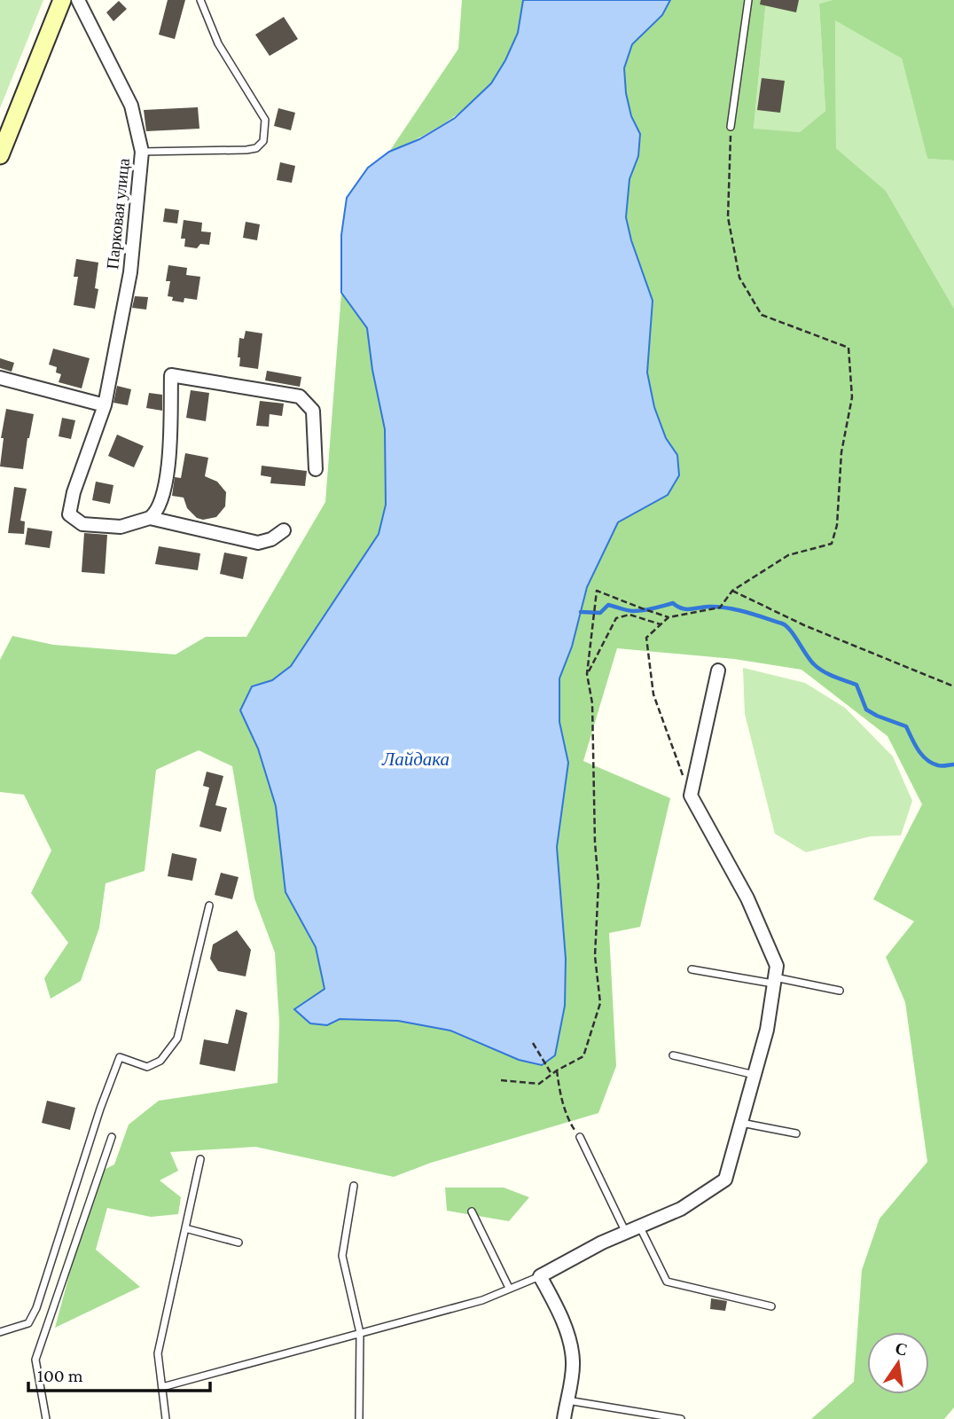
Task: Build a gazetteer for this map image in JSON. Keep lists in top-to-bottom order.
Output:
{
  "streets": {
    "street": ["Парковая улица"]
  },
  "water": ["Лайдака"],
  "scale_bar": "100 m",
  "north": "top"
}
